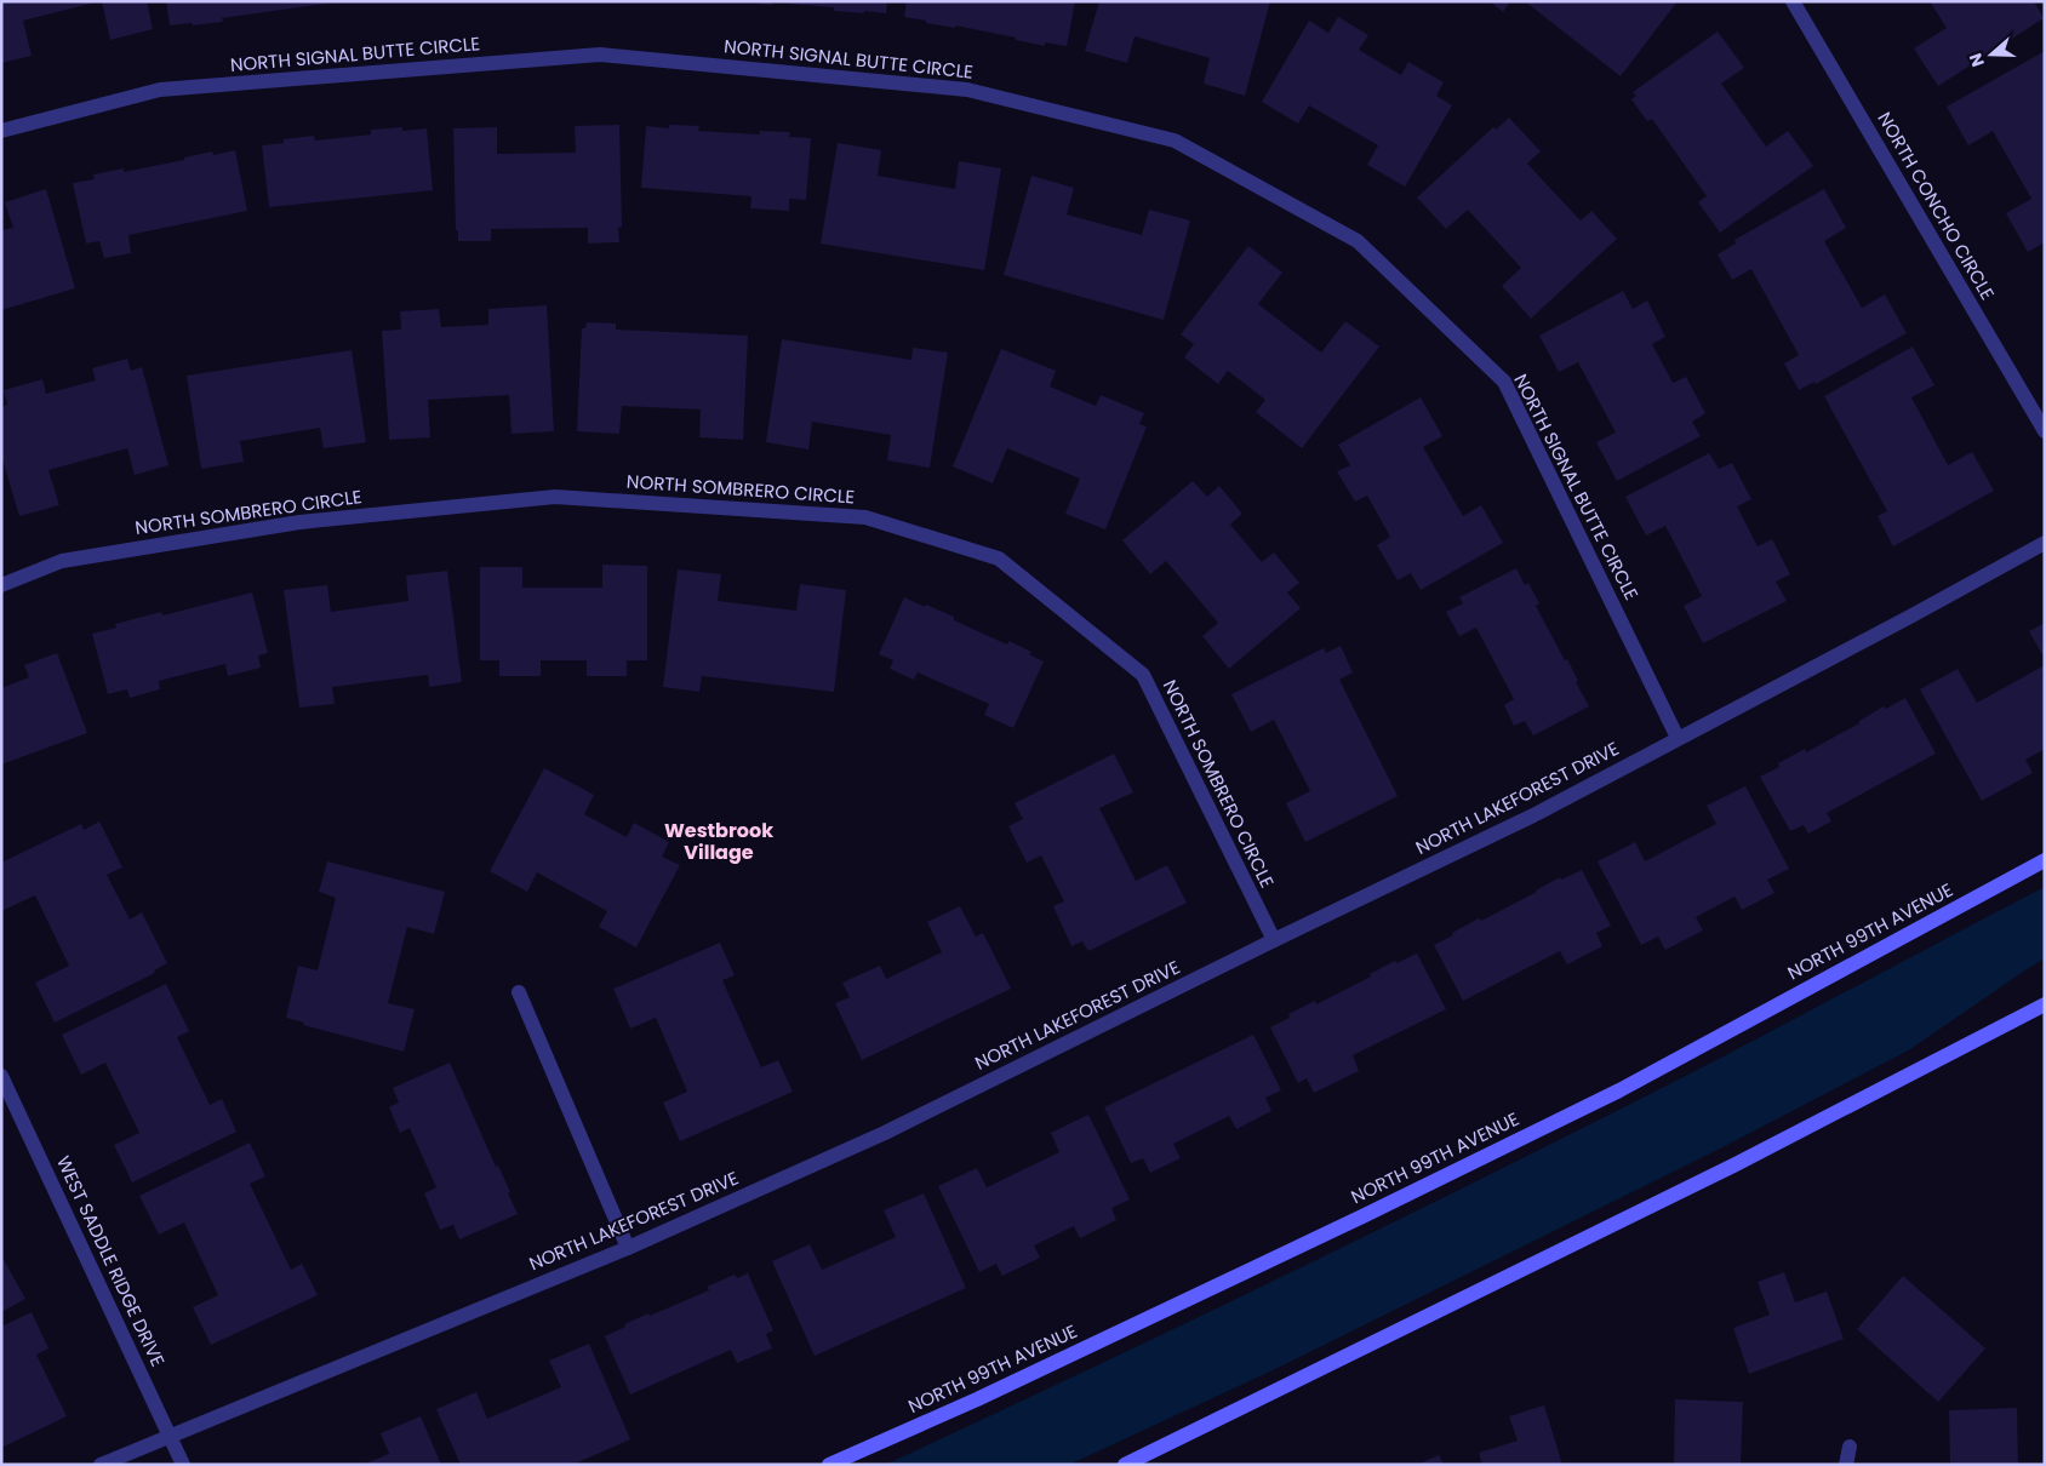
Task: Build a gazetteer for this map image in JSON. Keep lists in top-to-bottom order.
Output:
{
  "streets": {
    "main road": ["NORTH 99TH AVENUE"],
    "street": [
      "NORTH SIGNAL BUTTE CIRCLE",
      "NORTH CONCHO CIRCLE",
      "NORTH SOMBRERO CIRCLE",
      "NORTH LAKEFOREST DRIVE",
      "WEST SADDLE RIDGE DRIVE"
    ]
  },
  "crossings": [
    ["NORTH SIGNAL BUTTE CIRCLE", "NORTH LAKEFOREST DRIVE"],
    ["NORTH SOMBRERO CIRCLE", "NORTH LAKEFOREST DRIVE"],
    ["NORTH LAKEFOREST DRIVE", "WEST SADDLE RIDGE DRIVE"]
  ],
  "districts": ["Westbrook Village"],
  "north": "left"
}
